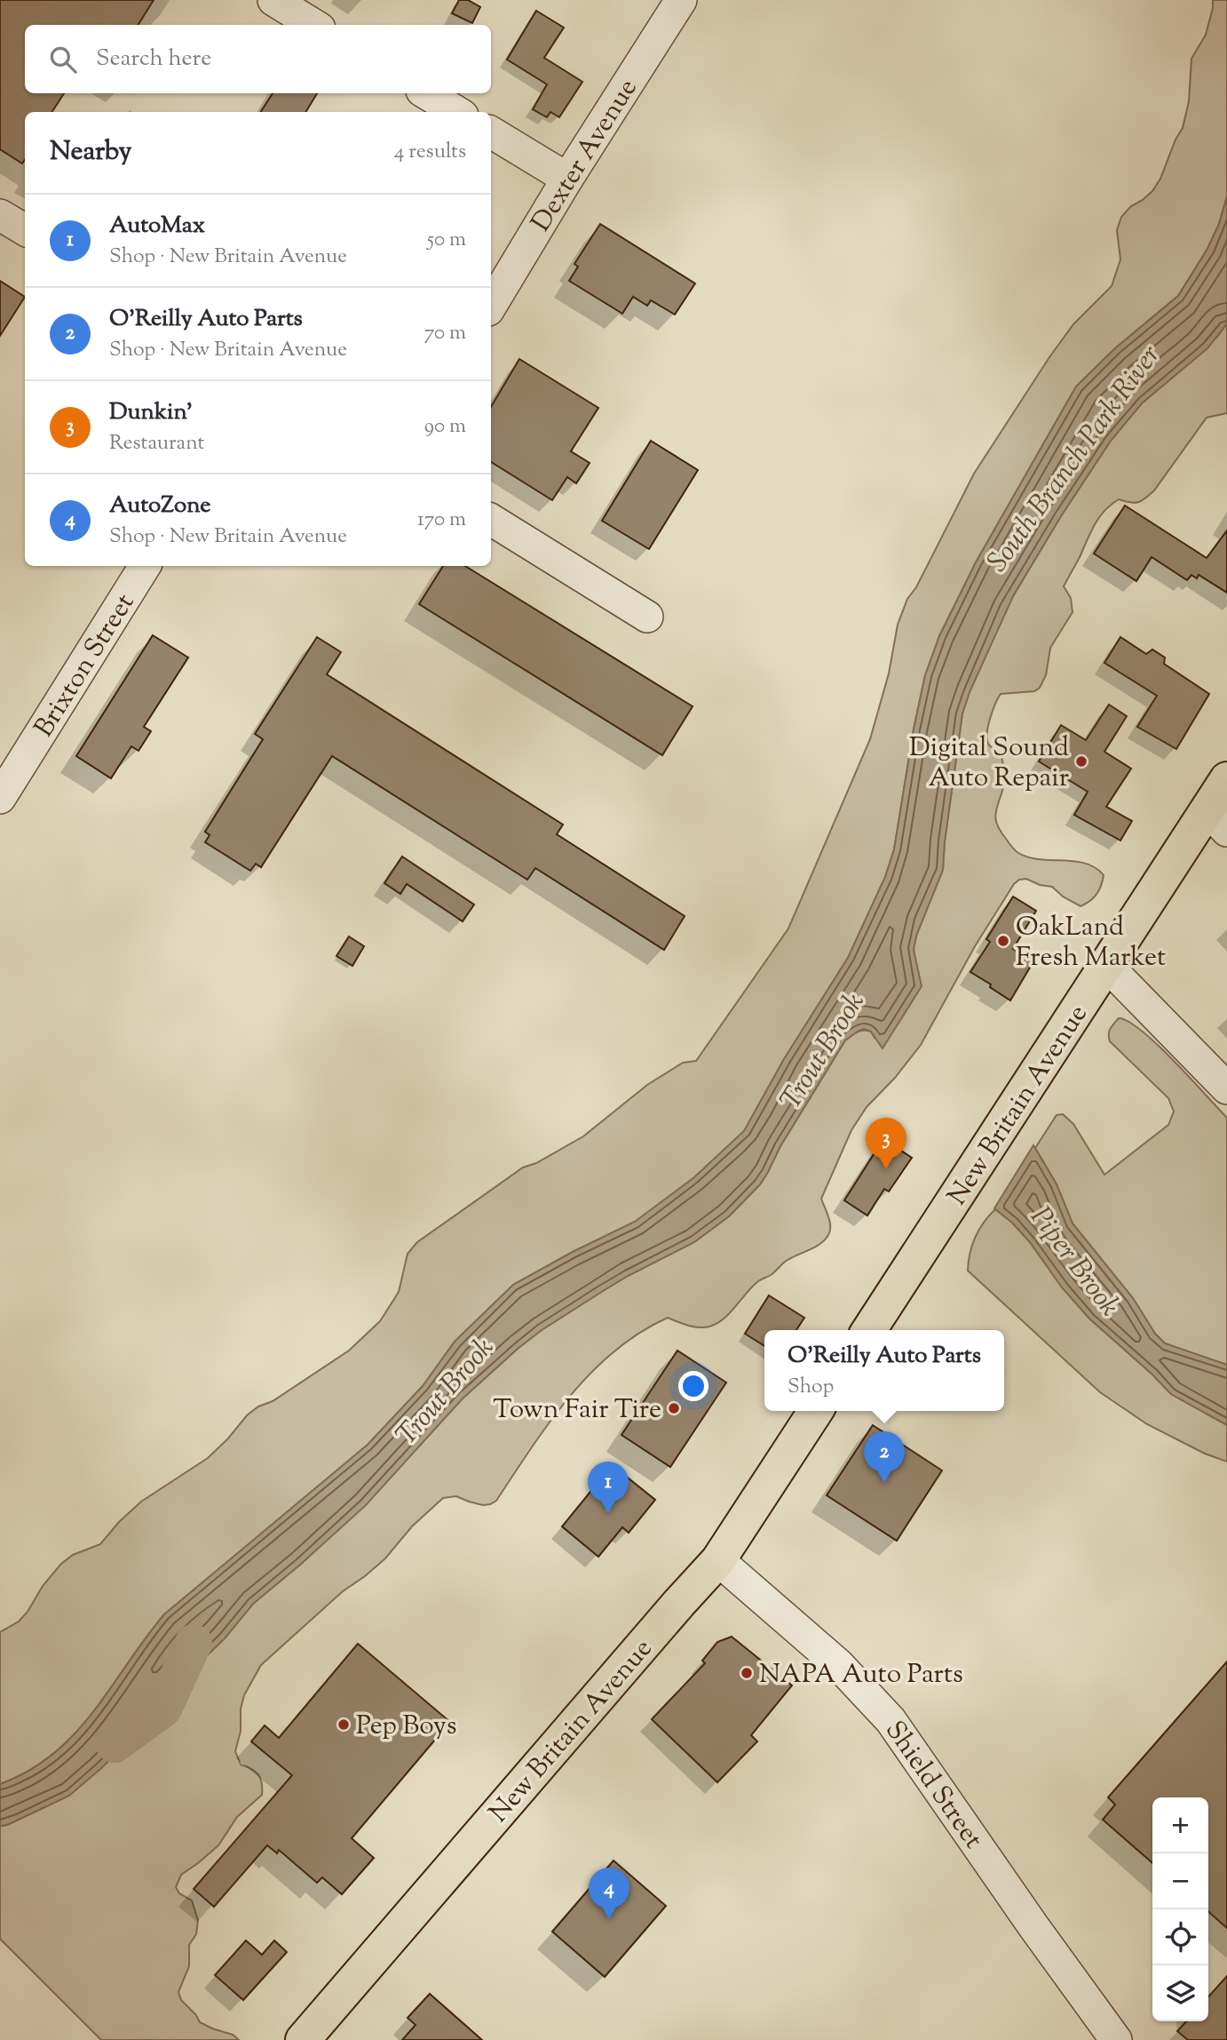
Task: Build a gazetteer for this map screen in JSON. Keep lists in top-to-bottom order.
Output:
{
  "streets": {
    "main road": ["New Britain Avenue"],
    "street": ["Dexter Avenue", "Brixton Street", "Shield Street"]
  },
  "crossings": [
    ["New Britain Avenue", "Shield Street"]
  ],
  "water": ["South Branch Park River", "Trout Brook", "Piper Brook"],
  "places": [
    "Digital Sound Auto Repair",
    "OakLand Fresh Market",
    "Town Fair Tire",
    "NAPA Auto Parts",
    "Pep Boys"
  ],
  "page": {
    "search": "Search here",
    "heading": ["Nearby", "4 results"],
    "list": [
      {
        "mark": "1",
        "name": "AutoMax",
        "note": "Shop · New Britain Avenue",
        "value": "50 m"
      },
      {
        "mark": "2",
        "name": "O'Reilly Auto Parts",
        "note": "Shop · New Britain Avenue",
        "value": "70 m"
      },
      {
        "mark": "3",
        "name": "Dunkin'",
        "note": "Restaurant",
        "value": "90 m"
      },
      {
        "mark": "4",
        "name": "AutoZone",
        "note": "Shop · New Britain Avenue",
        "value": "170 m"
      }
    ],
    "pins": [
      "3",
      "2",
      "1",
      "4"
    ],
    "popup": ["O'Reilly Auto Parts", "Shop"],
    "map_buttons": ["+", "−"]
  }
}
